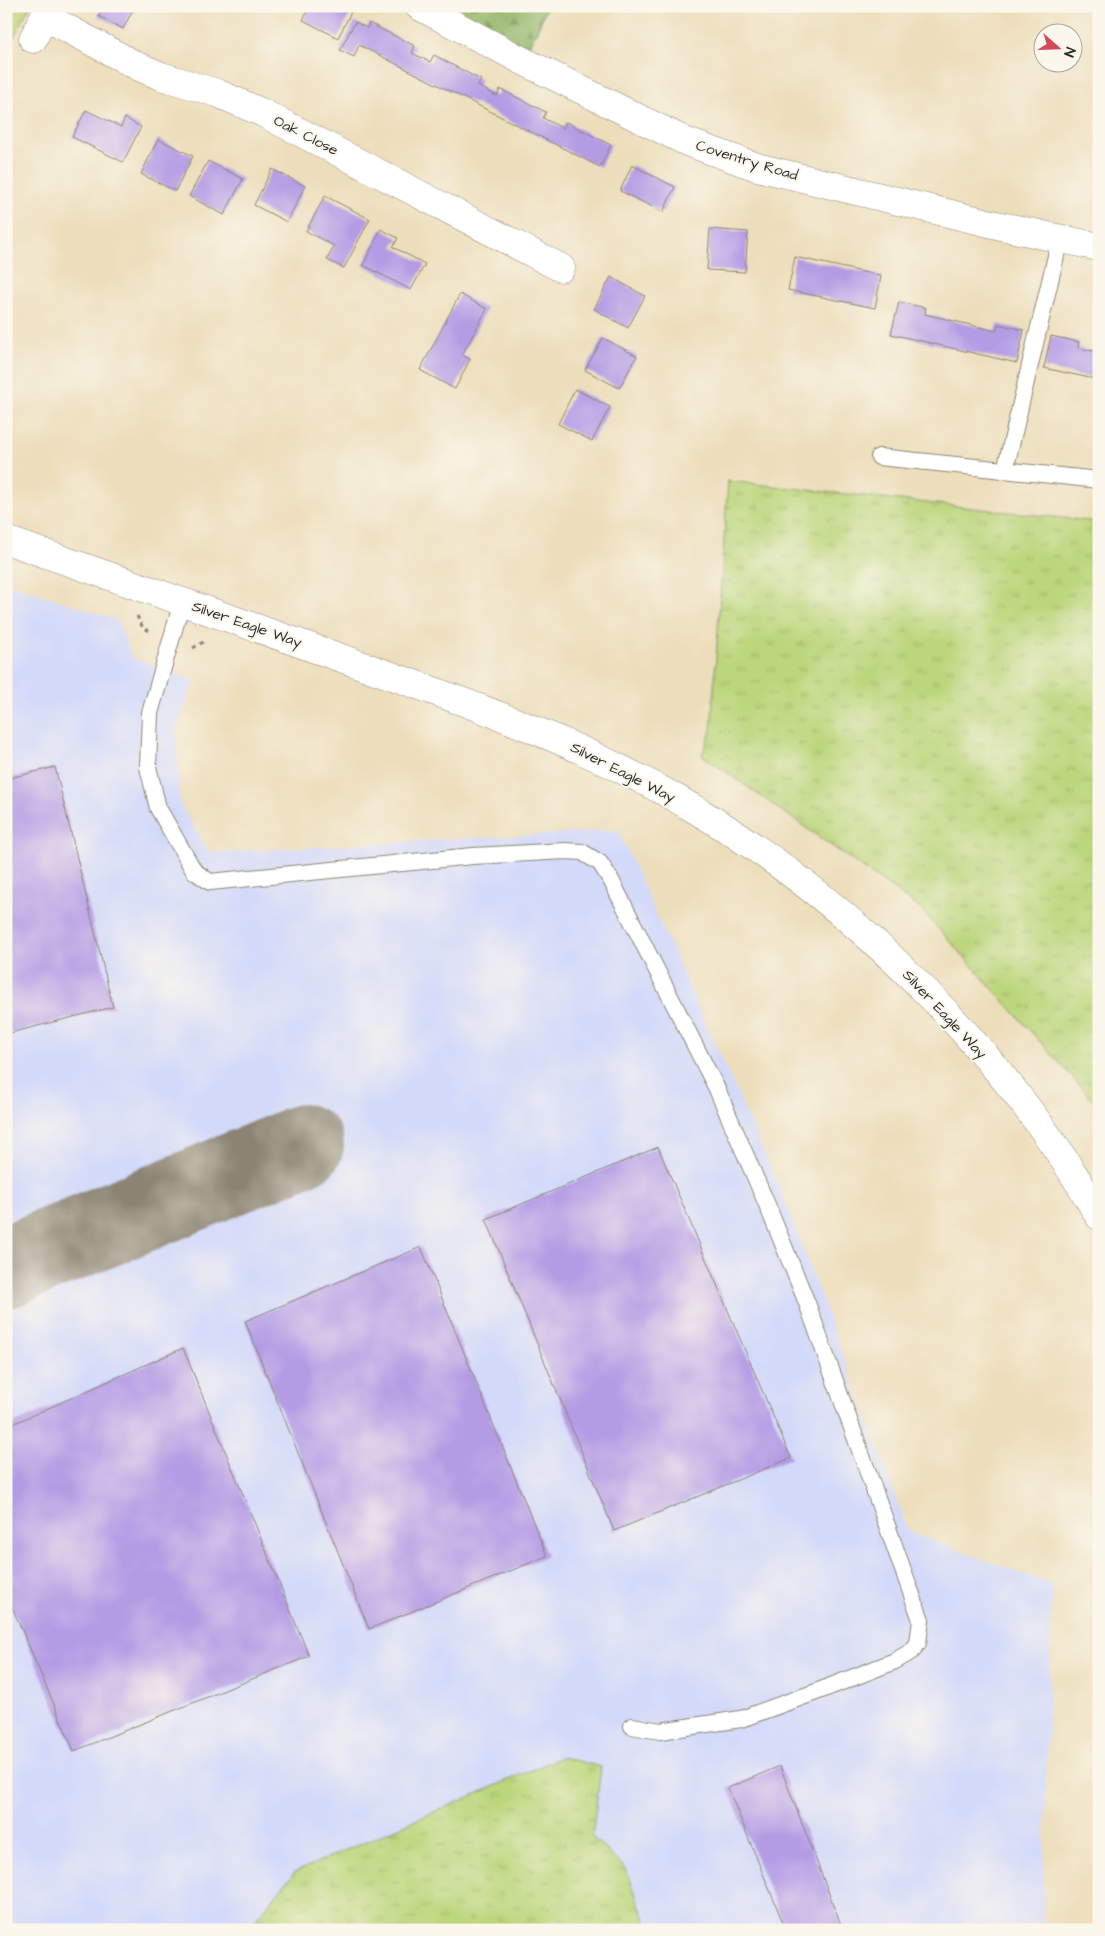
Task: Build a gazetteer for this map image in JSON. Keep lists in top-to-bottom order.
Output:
{
  "streets": {
    "street": ["Oak Close", "Coventry Road", "Silver Eagle Way"]
  },
  "north": "right"
}
